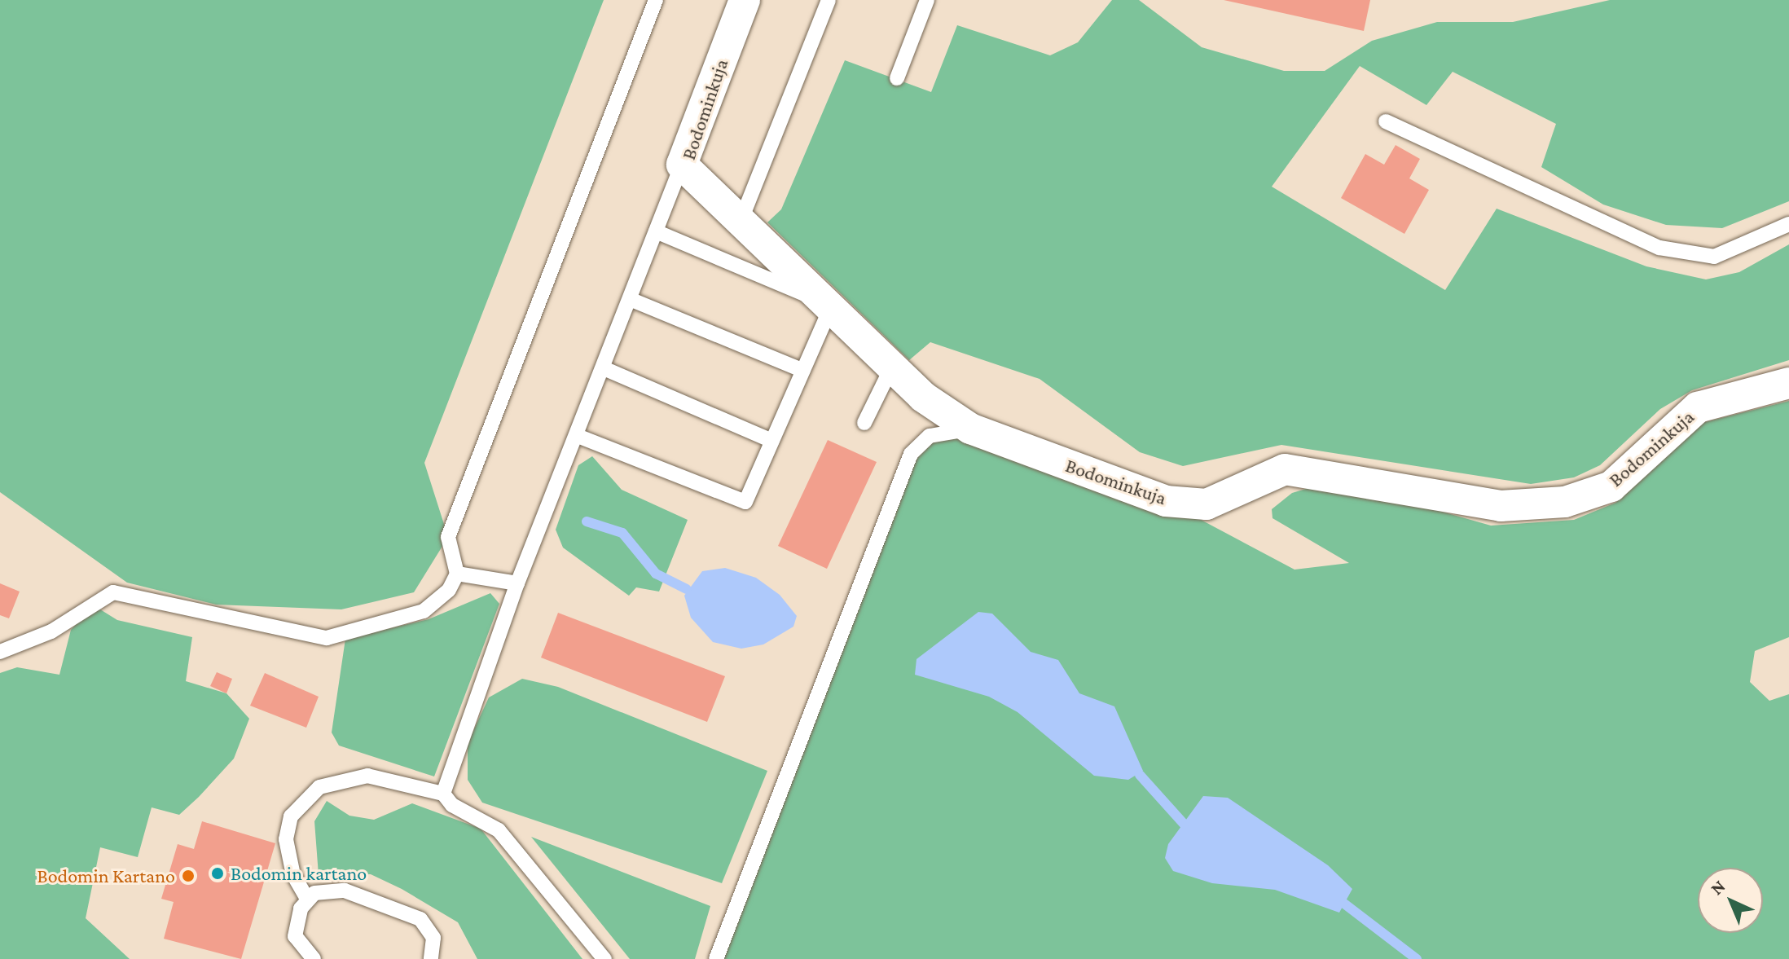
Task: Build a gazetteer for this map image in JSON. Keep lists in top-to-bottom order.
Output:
{
  "streets": {
    "street": ["Bodominkuja"]
  },
  "places": ["Bodomin kartano", "Bodomin Kartano"],
  "north": "top left"
}
